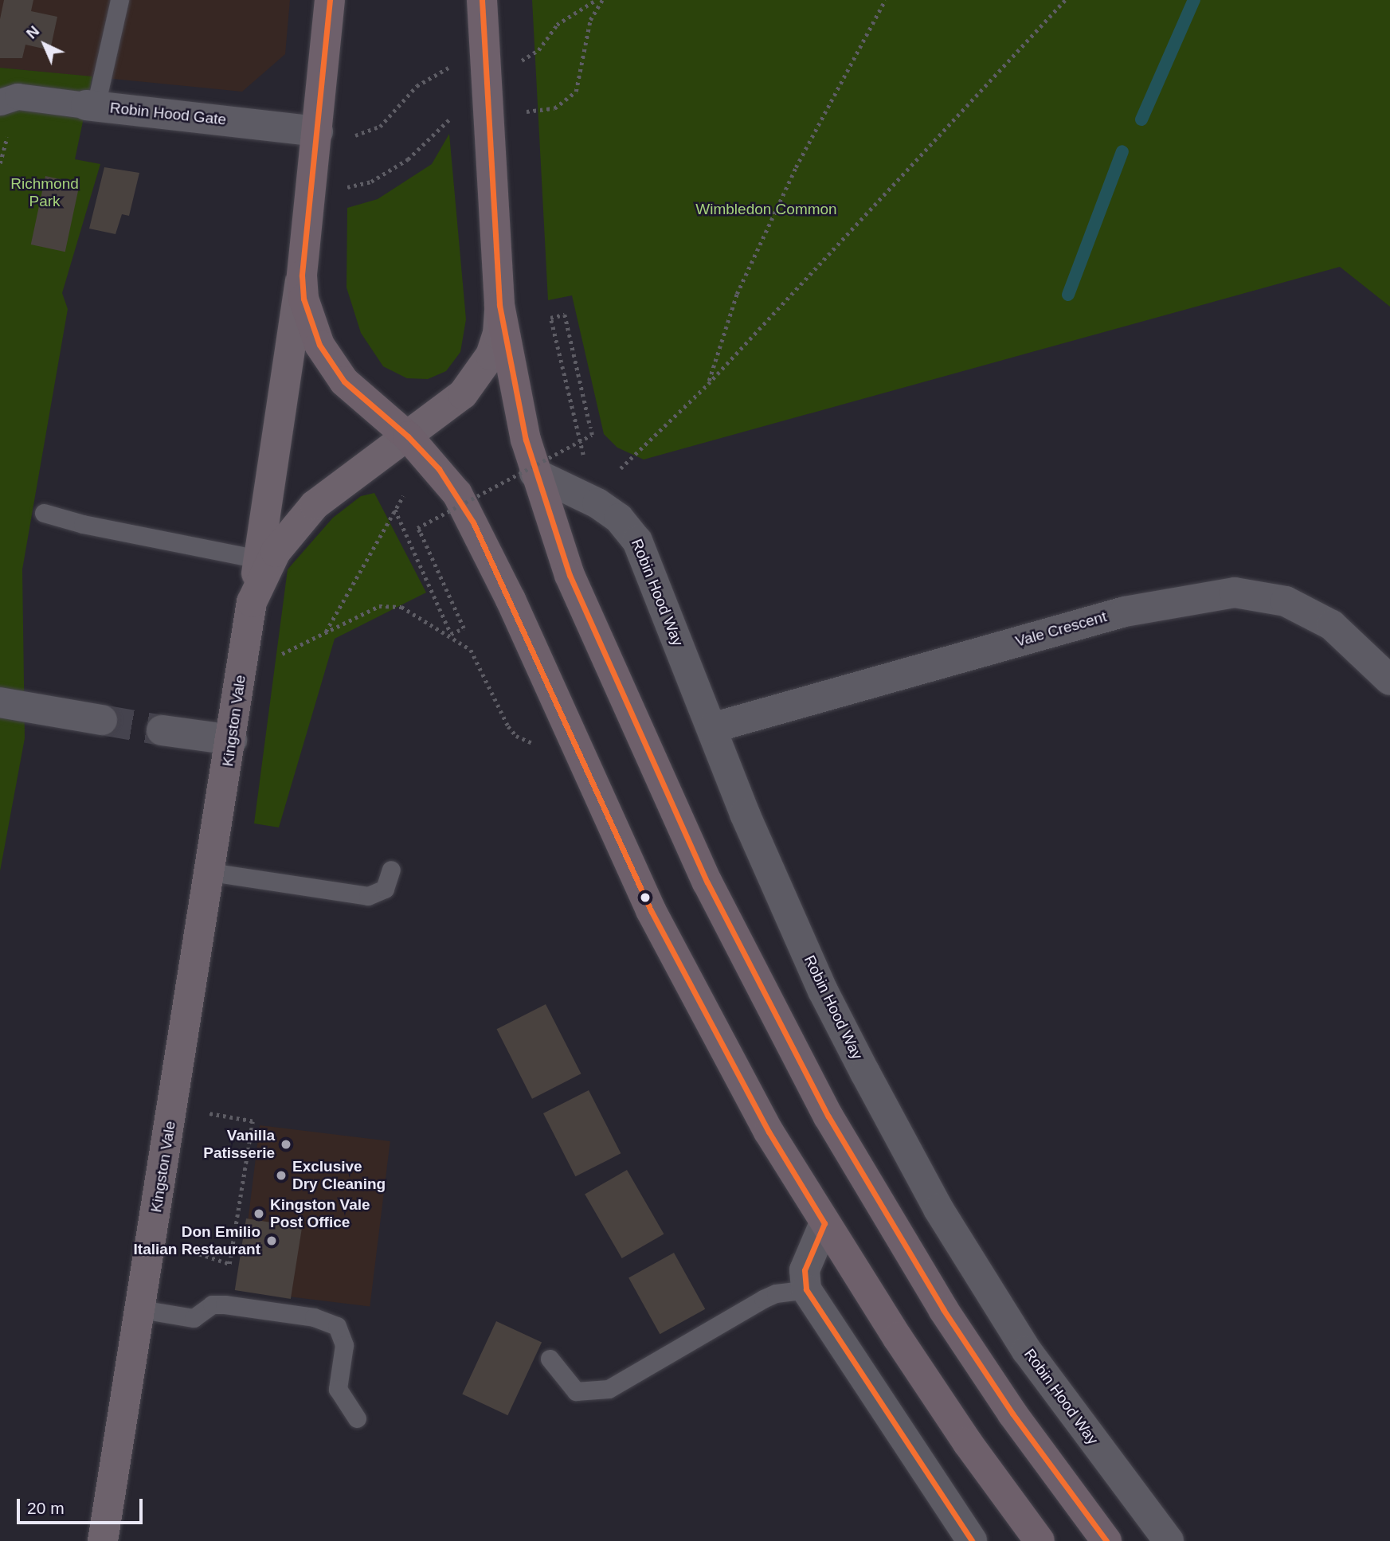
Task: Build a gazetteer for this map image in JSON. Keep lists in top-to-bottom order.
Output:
{
  "streets": {
    "main road": ["Kingston Vale"],
    "street": ["Robin Hood Gate", "Robin Hood Way", "Vale Crescent"]
  },
  "crossings": [
    ["Robin Hood Way", "Vale Crescent"]
  ],
  "parks": ["Richmond Park", "Wimbledon Common"],
  "places": [
    "Vanilla Patisserie",
    "Exclusive Dry Cleaning",
    "Kingston Vale Post Office",
    "Don Emilio Italian Restaurant"
  ],
  "scale_bar": "20 m",
  "north": "top left"
}
